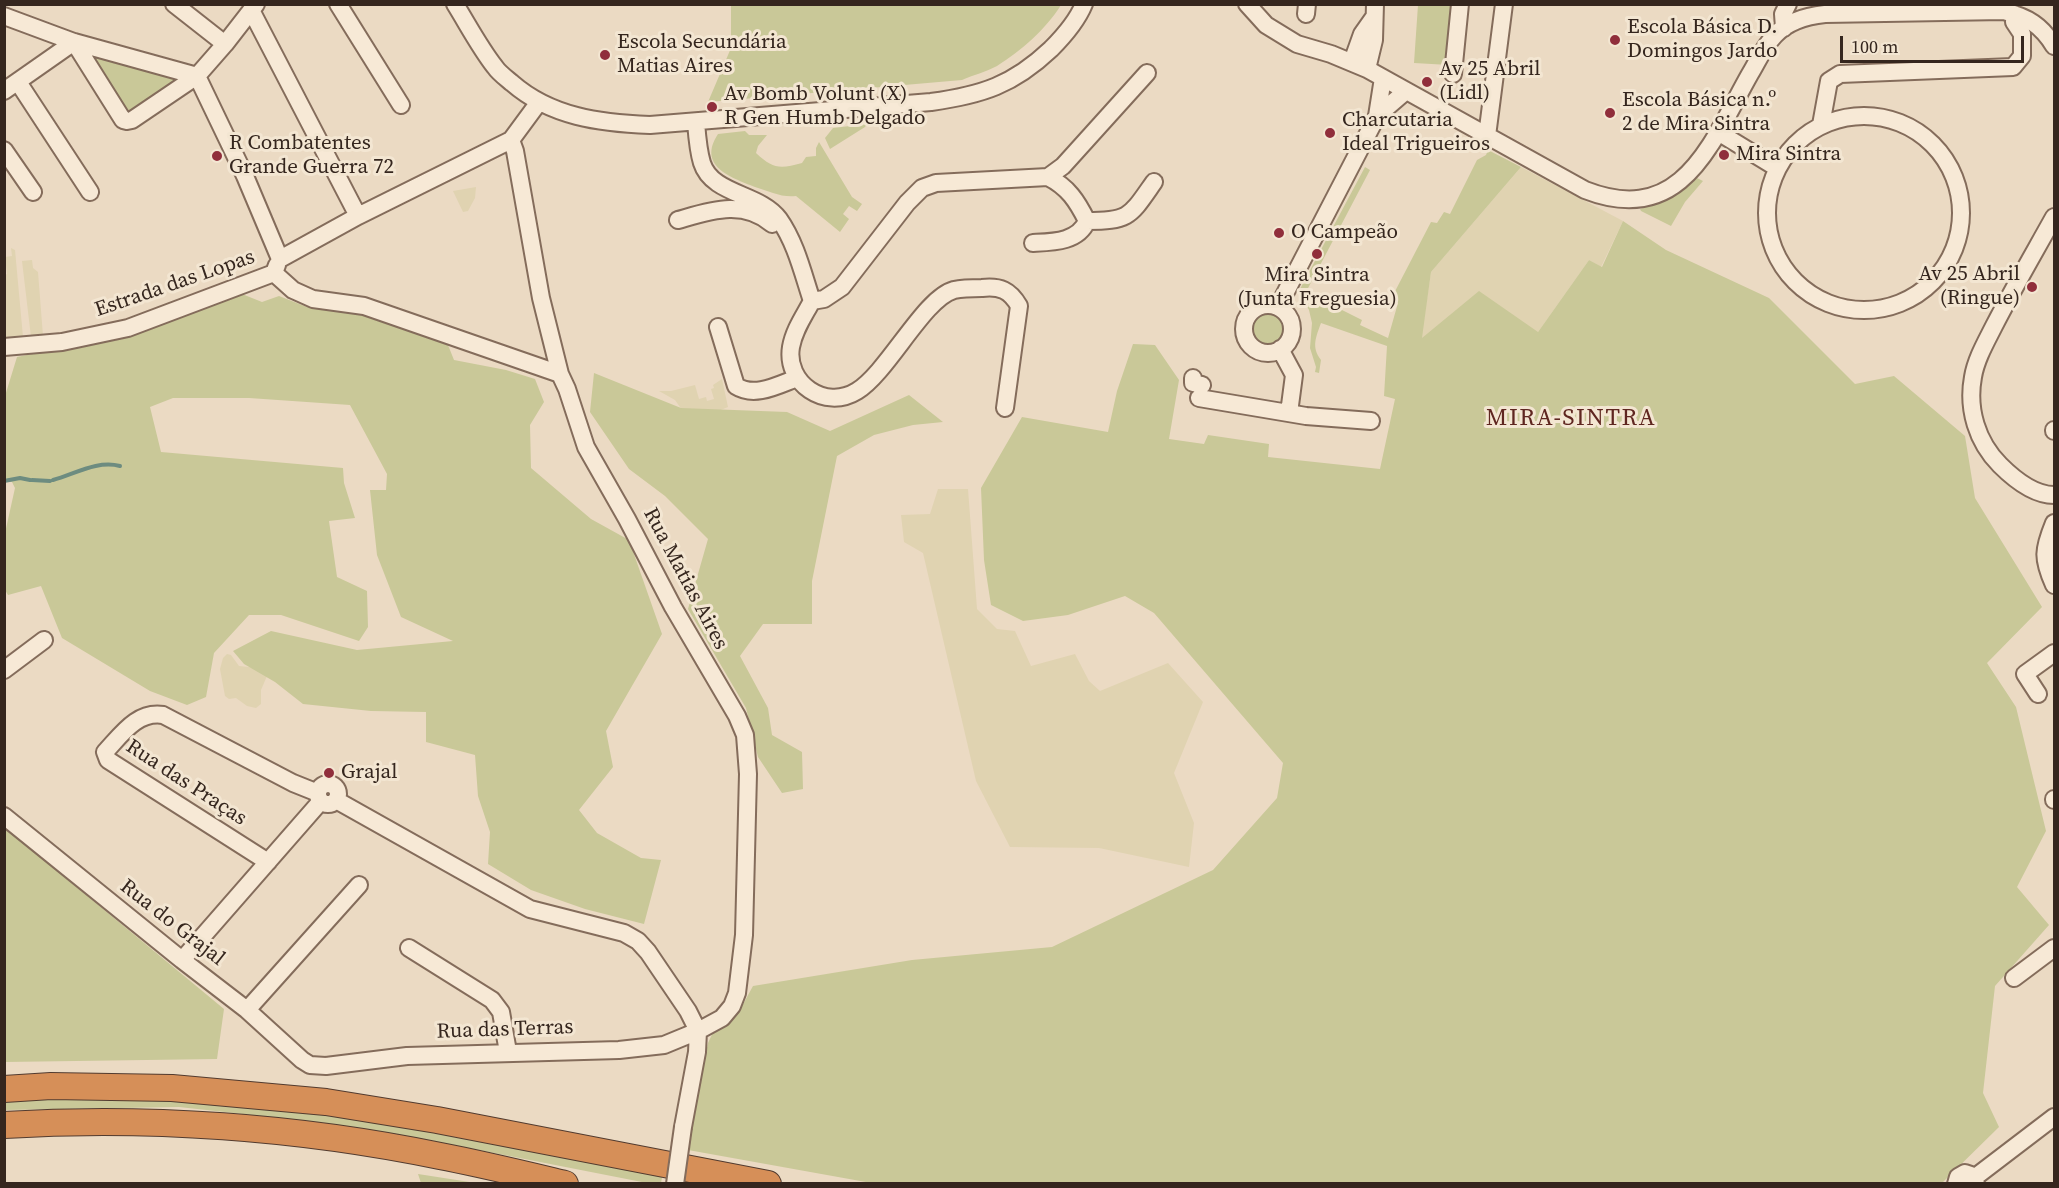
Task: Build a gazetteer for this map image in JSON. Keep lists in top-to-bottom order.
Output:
{
  "streets": {
    "street": [
      "Estrada das Lopas",
      "Rua Matias Aires",
      "Rua das Praças",
      "Rua do Grajal",
      "Rua das Terras"
    ]
  },
  "crossings": [
    ["Estrada das Lopas", "Rua Matias Aires"],
    ["Rua Matias Aires", "Rua das Terras"],
    ["Rua do Grajal", "Rua das Terras"]
  ],
  "districts": ["MIRA-SINTRA"],
  "places": [
    "Escola Básica D. Domingos Jardo",
    "Escola Secundária Matias Aires",
    "Av 25 Abril (Lidl)",
    "Av Bomb Volunt (X) R Gen Humb Delgado",
    "Escola Básica n.º 2 de Mira Sintra",
    "Charcutaria Ideal Trigueiros",
    "Mira Sintra",
    "R Combatentes Grande Guerra 72",
    "O Campeão",
    "Mira Sintra (Junta Freguesia)",
    "Av 25 Abril (Ringue)",
    "Grajal"
  ],
  "scale_bar": "100 m"
}
